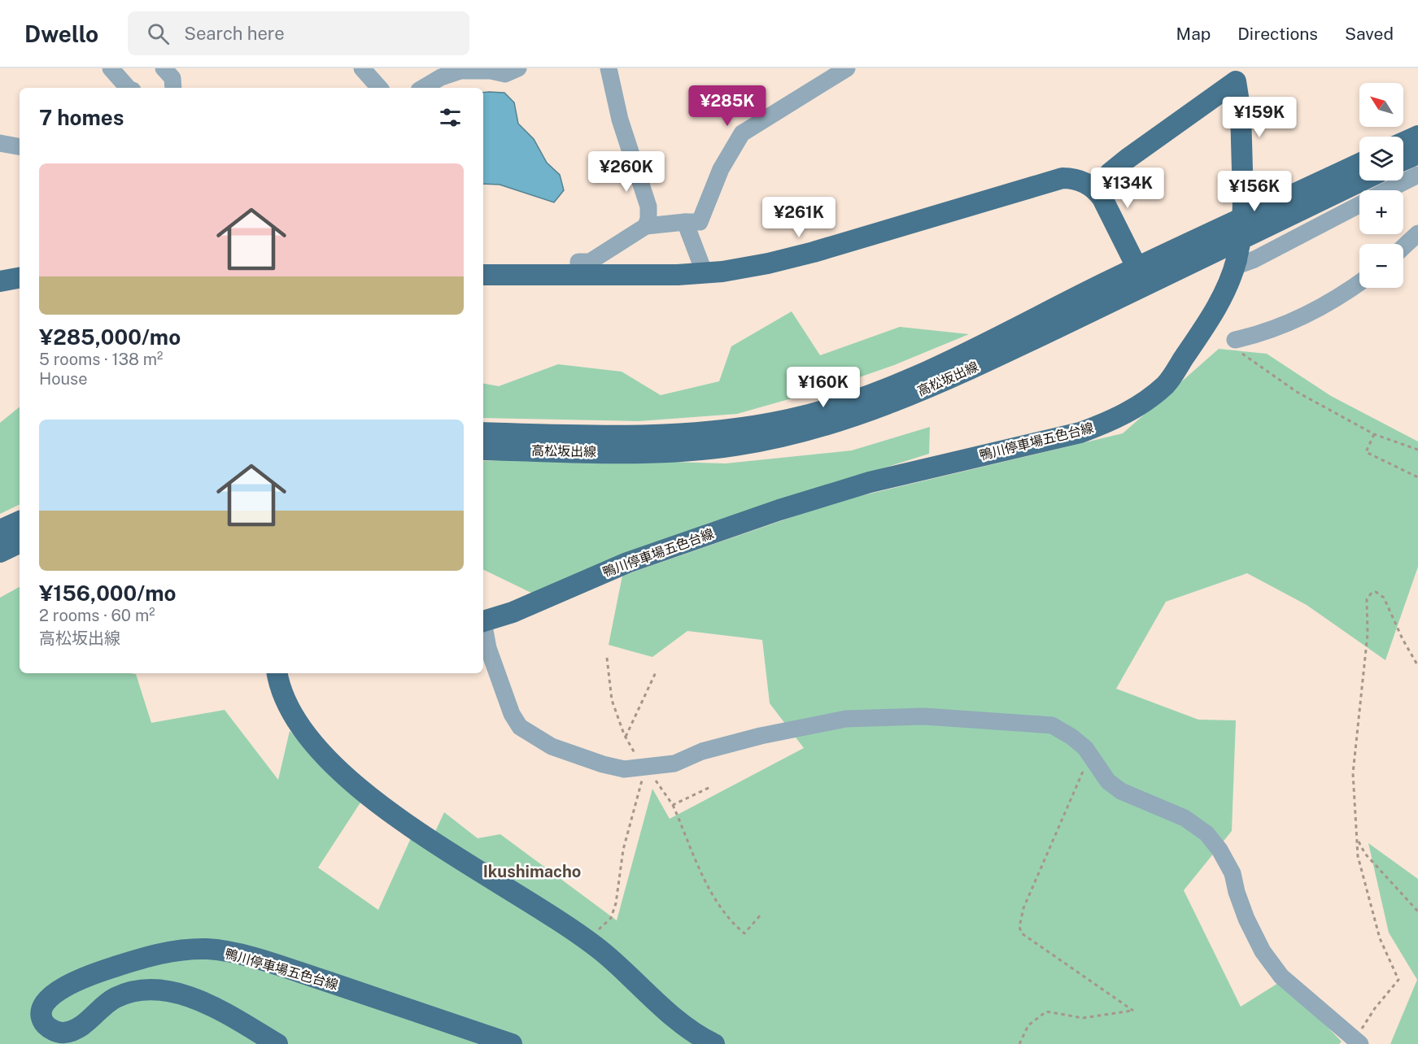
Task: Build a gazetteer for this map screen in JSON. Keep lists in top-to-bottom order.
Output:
{
  "streets": {
    "main road": ["高松坂出線", "鴨川停車場五色台線"]
  },
  "districts": ["Ikushimacho"],
  "north": "top left",
  "page": {
    "header": "Dwello",
    "search": "Search here",
    "nav": ["Map", "Directions", "Saved"],
    "map_buttons": ["+", "−"],
    "price": [
      "¥285K",
      "¥159K",
      "¥260K",
      "¥134K",
      "¥156K",
      "¥261K",
      "¥160K"
    ],
    "heading": "7 homes",
    "list": [
      {
        "name": "¥285,000/mo",
        "note": "5 rooms · 138 m² · House"
      },
      {
        "name": "¥156,000/mo",
        "note": "2 rooms · 60 m² · 高松坂出線"
      }
    ]
  }
}
